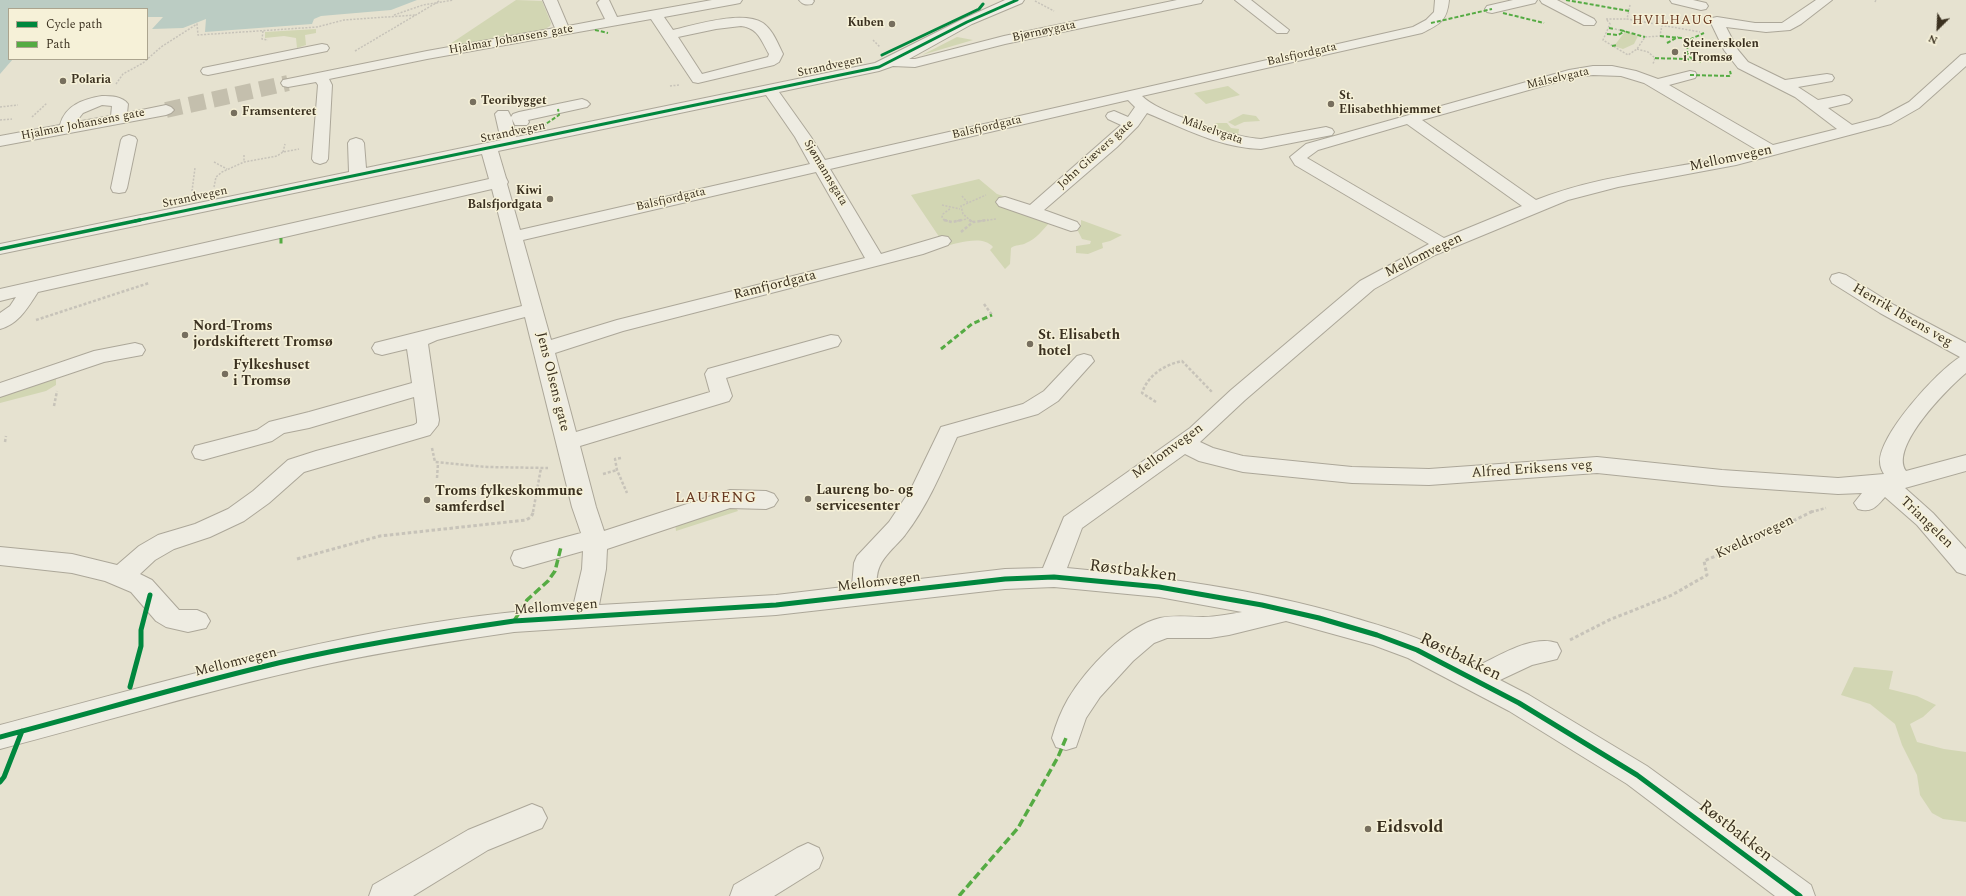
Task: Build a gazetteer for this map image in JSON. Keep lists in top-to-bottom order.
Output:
{
  "streets": {
    "street": [
      "Bjørnøygata",
      "Hjalmar Johansens gate",
      "Balsfjordgata",
      "Strandvegen",
      "Målselvgata",
      "John Giævers gate",
      "Mellomvegen",
      "Sjømannsgata",
      "Ramfjordgata",
      "Henrik Ibsens veg",
      "Jens Olsens gate",
      "Alfred Eriksens veg",
      "Triangelen",
      "Røstbakken"
    ],
    "path": ["Kveldrovegen"]
  },
  "crossings": [
    ["Bjørnøygata", "Strandvegen"],
    ["Balsfjordgata", "Målselvgata"],
    ["Balsfjordgata", "John Giævers gate"],
    ["Balsfjordgata", "Sjømannsgata"],
    ["Balsfjordgata", "Jens Olsens gate"],
    ["Strandvegen", "Sjømannsgata"],
    ["Strandvegen", "Jens Olsens gate"],
    ["Målselvgata", "John Giævers gate"],
    ["Målselvgata", "Mellomvegen"],
    ["Mellomvegen", "Jens Olsens gate"],
    ["Mellomvegen", "Alfred Eriksens veg"],
    ["Mellomvegen", "Røstbakken"],
    ["Sjømannsgata", "Ramfjordgata"],
    ["Ramfjordgata", "Jens Olsens gate"],
    ["Henrik Ibsens veg", "Alfred Eriksens veg"],
    ["Henrik Ibsens veg", "Triangelen"],
    ["Alfred Eriksens veg", "Triangelen"]
  ],
  "districts": ["HVILHAUG", "LAURENG"],
  "places": [
    "Kuben",
    "Steinerskolen i Tromsø",
    "Polaria",
    "Teoribygget",
    "St. Elisabethhjemmet",
    "Framsenteret",
    "Kiwi Balsfjordgata",
    "Nord-Troms jordskifterett Tromsø",
    "St. Elisabeth hotel",
    "Fylkeshuset i Tromsø",
    "Laureng bo- og servicesenter",
    "Troms fylkeskommune samferdsel",
    "Eidsvold"
  ],
  "legend": ["Cycle path", "Path"],
  "north": "bottom left"
}
